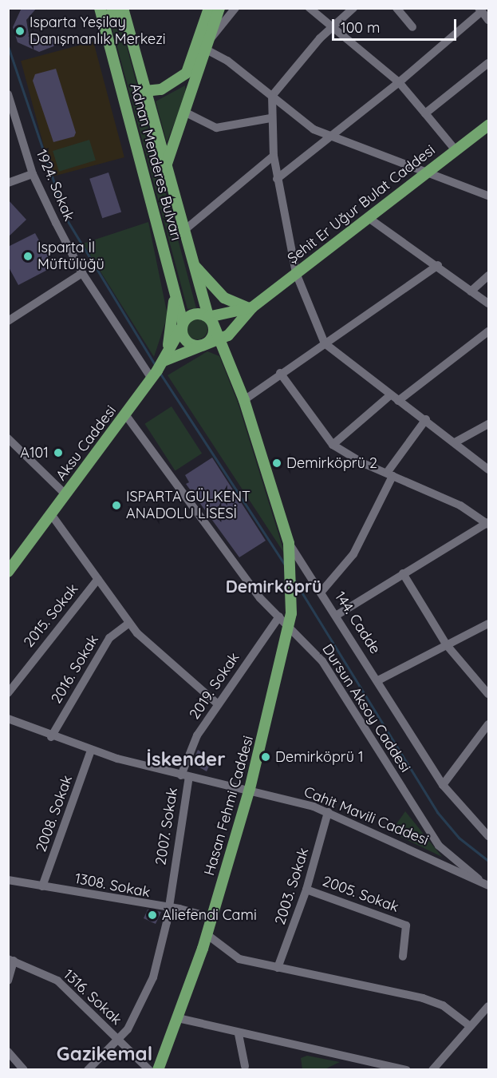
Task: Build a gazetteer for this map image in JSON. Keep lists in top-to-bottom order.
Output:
{
  "streets": {
    "main road": [
      "Adnan Menderes Bulvarı",
      "Şehit Er Uğur Bulat Caddesi",
      "Aksu Caddesi",
      "144. Cadde",
      "Hasan Fehmi Caddesi"
    ],
    "street": [
      "1924. Sokak",
      "2015. Sokak",
      "2016. Sokak",
      "2019. Sokak",
      "Dursun Aksoy Caddesi",
      "2008. Sokak",
      "Cahit Mavili Caddesi",
      "2007. Sokak",
      "1308. Sokak",
      "2003. Sokak",
      "2005. Sokak",
      "1316. Sokak"
    ]
  },
  "crossings": [
    ["Adnan Menderes Bulvarı", "Şehit Er Uğur Bulat Caddesi"],
    ["Adnan Menderes Bulvarı", "Aksu Caddesi"],
    ["Adnan Menderes Bulvarı", "144. Cadde"],
    ["1924. Sokak", "Aksu Caddesi"],
    ["Şehit Er Uğur Bulat Caddesi", "Aksu Caddesi"],
    ["Şehit Er Uğur Bulat Caddesi", "144. Cadde"],
    ["Aksu Caddesi", "144. Cadde"],
    ["Aksu Caddesi", "Dursun Aksoy Caddesi"],
    ["144. Cadde", "Hasan Fehmi Caddesi"],
    ["2016. Sokak", "Cahit Mavili Caddesi"],
    ["2019. Sokak", "Dursun Aksoy Caddesi"],
    ["2019. Sokak", "Cahit Mavili Caddesi"],
    ["2019. Sokak", "2007. Sokak"],
    ["Dursun Aksoy Caddesi", "Hasan Fehmi Caddesi"],
    ["Dursun Aksoy Caddesi", "Cahit Mavili Caddesi"],
    ["Hasan Fehmi Caddesi", "Cahit Mavili Caddesi"],
    ["Hasan Fehmi Caddesi", "1308. Sokak"],
    ["2008. Sokak", "Cahit Mavili Caddesi"],
    ["2008. Sokak", "1308. Sokak"],
    ["Cahit Mavili Caddesi", "2007. Sokak"],
    ["Cahit Mavili Caddesi", "2003. Sokak"],
    ["2007. Sokak", "1308. Sokak"],
    ["2007. Sokak", "1316. Sokak"],
    ["2003. Sokak", "2005. Sokak"]
  ],
  "districts": ["Demirköprü", "İskender", "Gazikemal"],
  "places": [
    "Isparta Yeşilay Danışmanlık Merkezi",
    "Isparta İl Müftülüğü",
    "A101",
    "Demirköprü 2",
    "ISPARTA GÜLKENT ANADOLU LİSESİ",
    "Demirköprü 1",
    "Aliefendi Cami"
  ],
  "scale_bar": "100 m"
}
